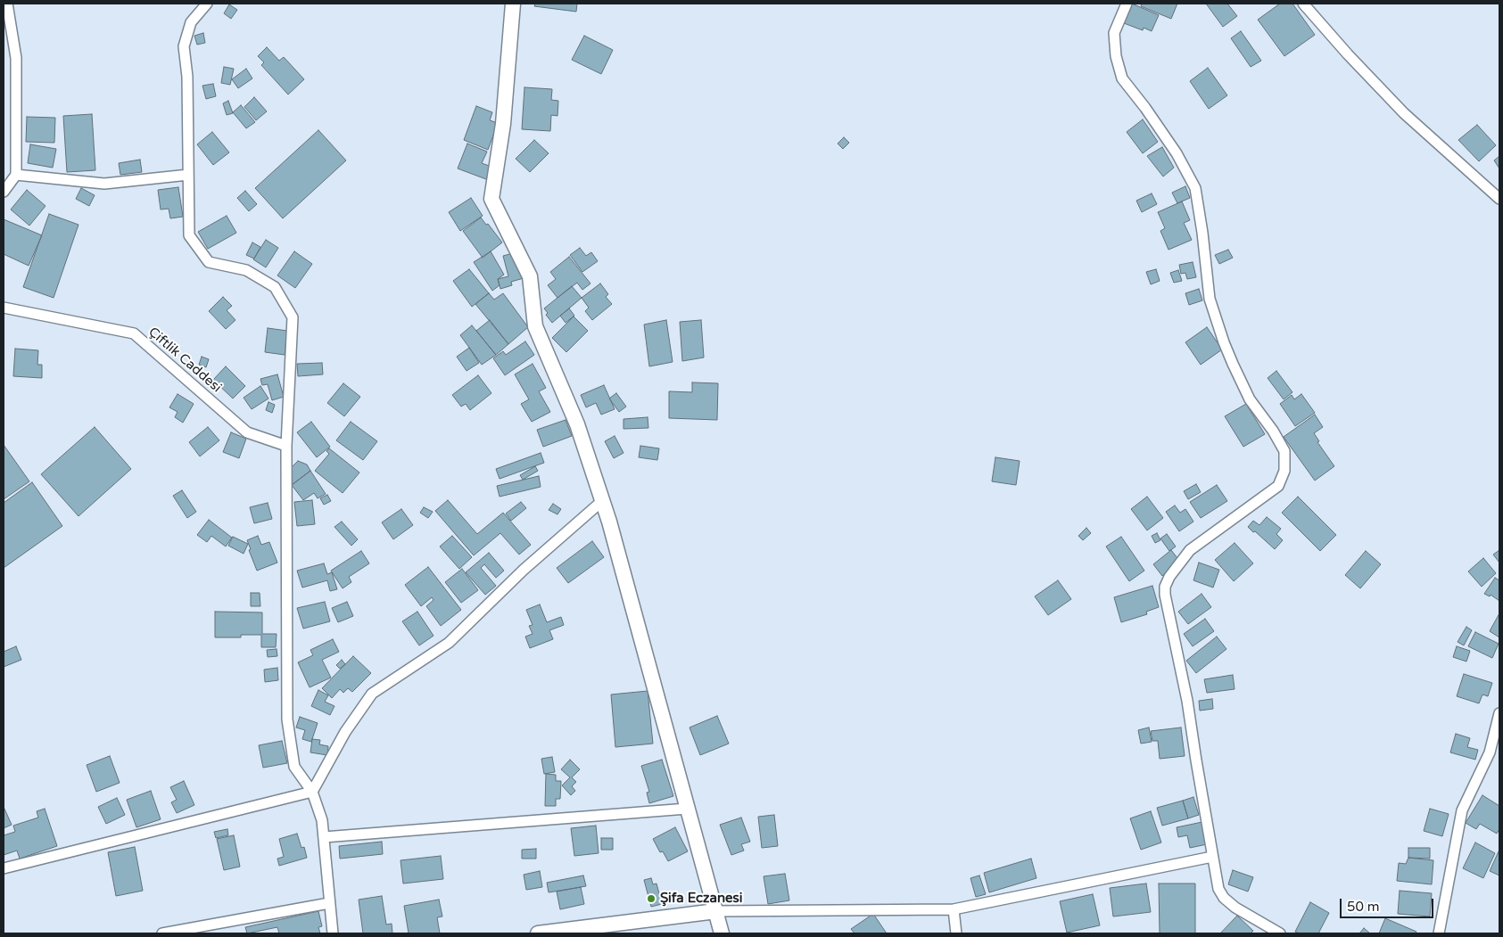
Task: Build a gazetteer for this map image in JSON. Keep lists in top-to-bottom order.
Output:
{
  "streets": {
    "street": ["Çiftlik Caddesi"]
  },
  "places": ["Şifa Eczanesi"],
  "scale_bar": "50 m"
}
